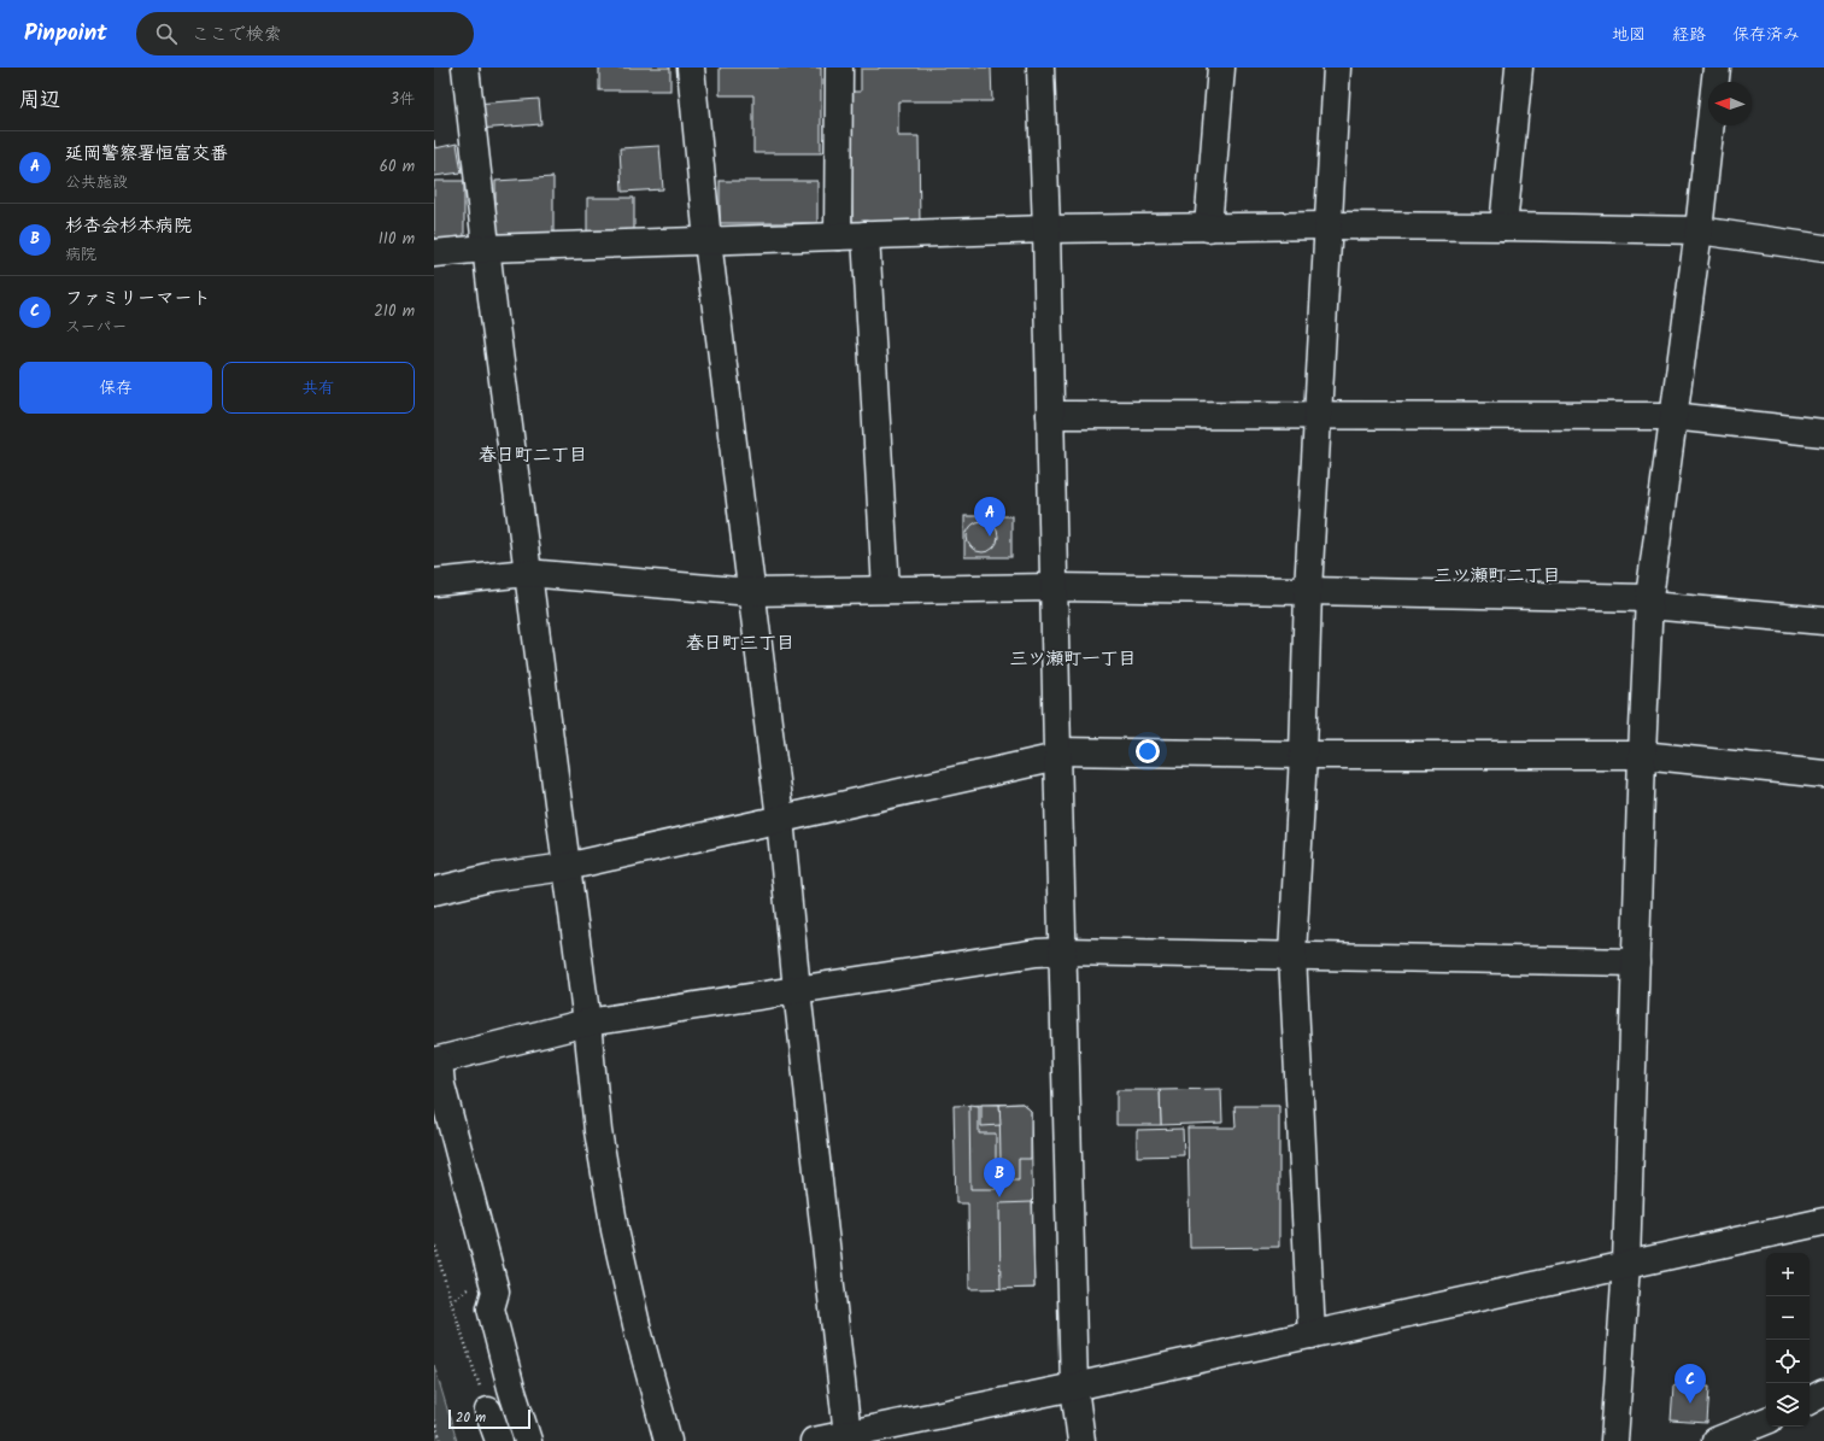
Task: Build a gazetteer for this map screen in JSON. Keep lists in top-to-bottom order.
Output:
{
  "districts": [
    "春日町二丁目",
    "三ツ瀬町二丁目",
    "春日町三丁目",
    "三ツ瀬町一丁目"
  ],
  "scale_bar": "20 m",
  "north": "left",
  "page": {
    "header": "Pinpoint",
    "search": "ここで検索",
    "nav": ["地図", "経路", "保存済み"],
    "heading": ["周辺", "3件"],
    "list": [
      {
        "mark": "A",
        "name": "延岡警察署恒富交番",
        "note": "公共施設",
        "value": "60 m"
      },
      {
        "mark": "B",
        "name": "杉杏会杉本病院",
        "note": "病院",
        "value": "110 m"
      },
      {
        "mark": "C",
        "name": "ファミリーマート",
        "note": "スーパー",
        "value": "210 m"
      }
    ],
    "buttons": ["保存", "共有"],
    "pins": ["A", "B", "C"],
    "map_buttons": ["+", "−"],
    "scale": "20 m"
  }
}
